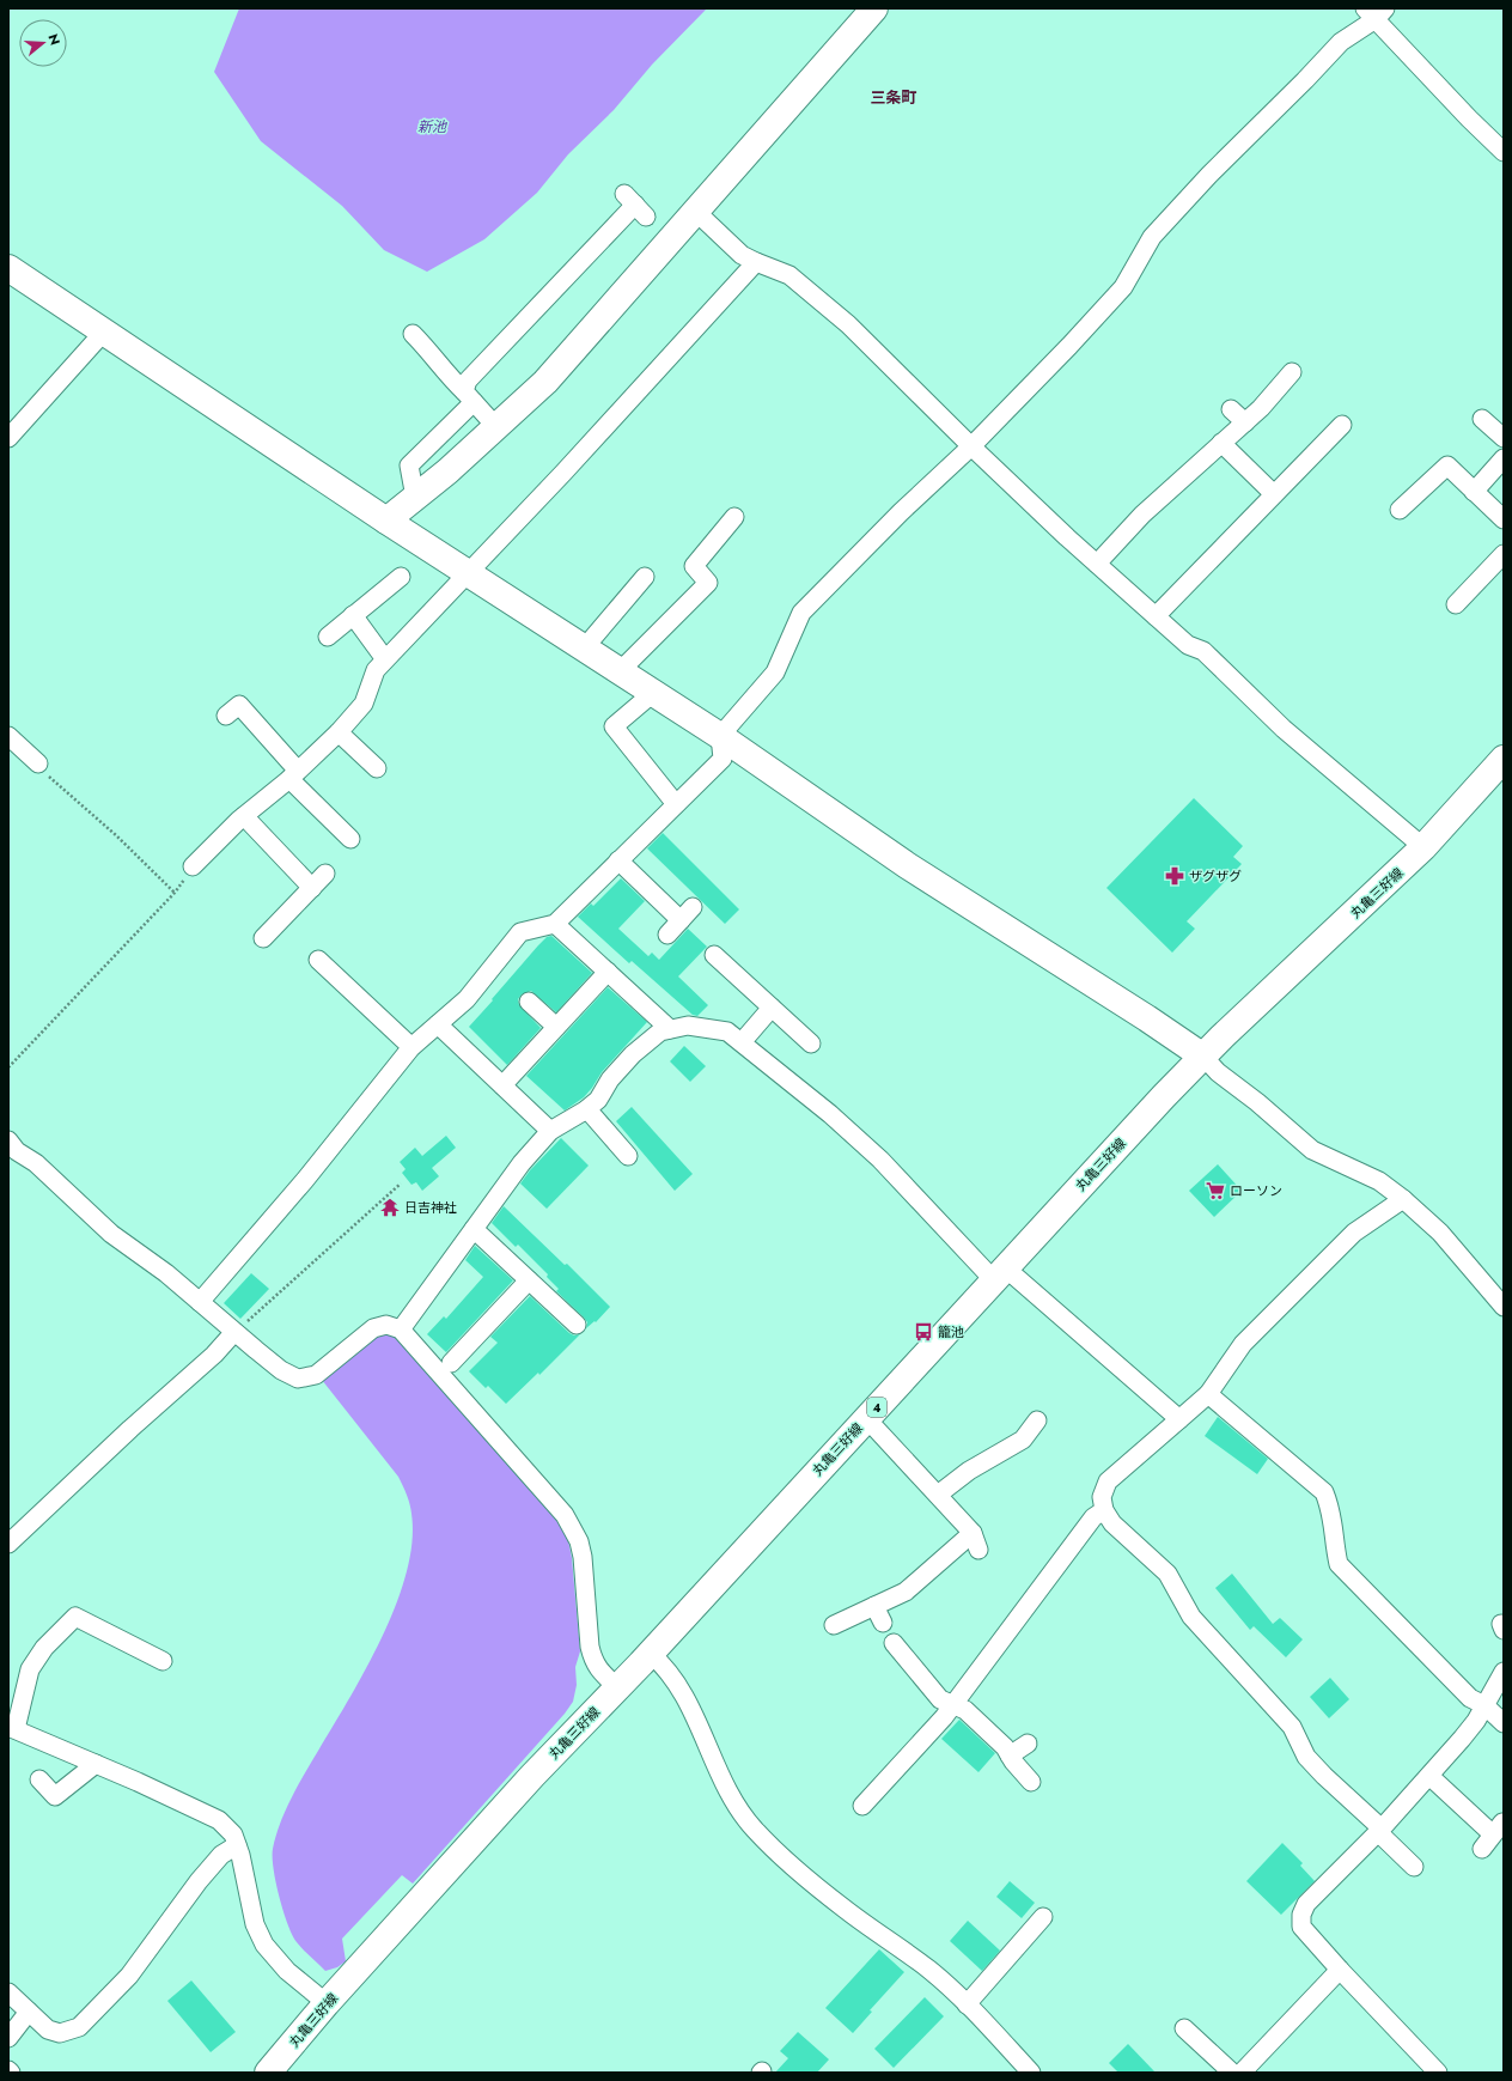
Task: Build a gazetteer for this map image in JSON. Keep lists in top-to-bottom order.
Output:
{
  "streets": {
    "street": ["丸亀三好線", "4"]
  },
  "districts": ["三条町"],
  "water": ["新池"],
  "places": {
    "pharmacy": ["ザグザグ"],
    "supermarket": ["ローソン"],
    "temple": ["日吉神社"],
    "bus stop": ["籠池"]
  },
  "north": "right"
}
